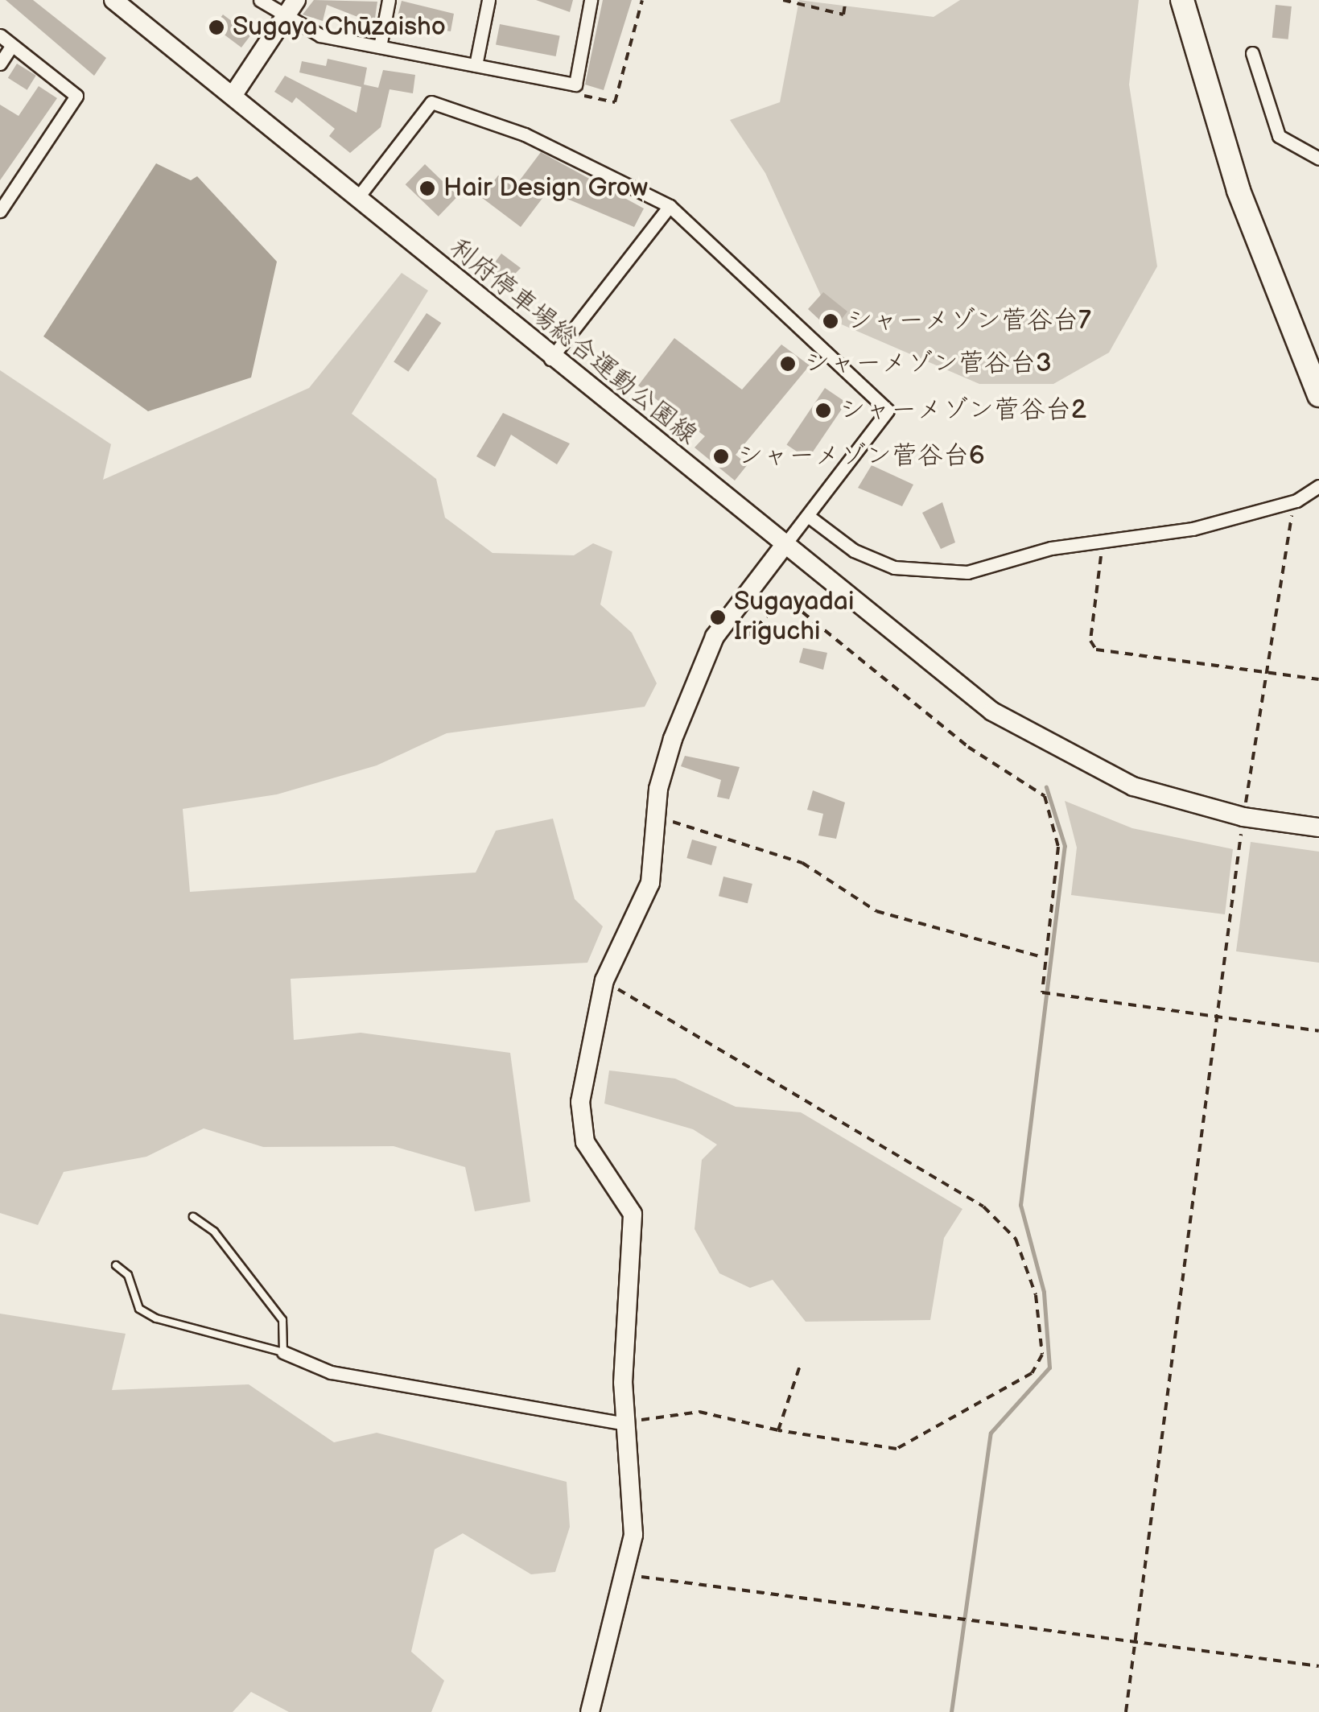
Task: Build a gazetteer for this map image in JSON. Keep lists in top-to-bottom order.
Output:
{
  "streets": {
    "main road": ["利府停車場総合運動公園線"]
  },
  "places": [
    "Sugaya Chūzaisho",
    "Hair Design Grow",
    "シャーメゾン菅谷台7",
    "シャーメゾン菅谷台3",
    "シャーメゾン菅谷台2",
    "シャーメゾン菅谷台6",
    "Sugayadai Iriguchi"
  ]
}
